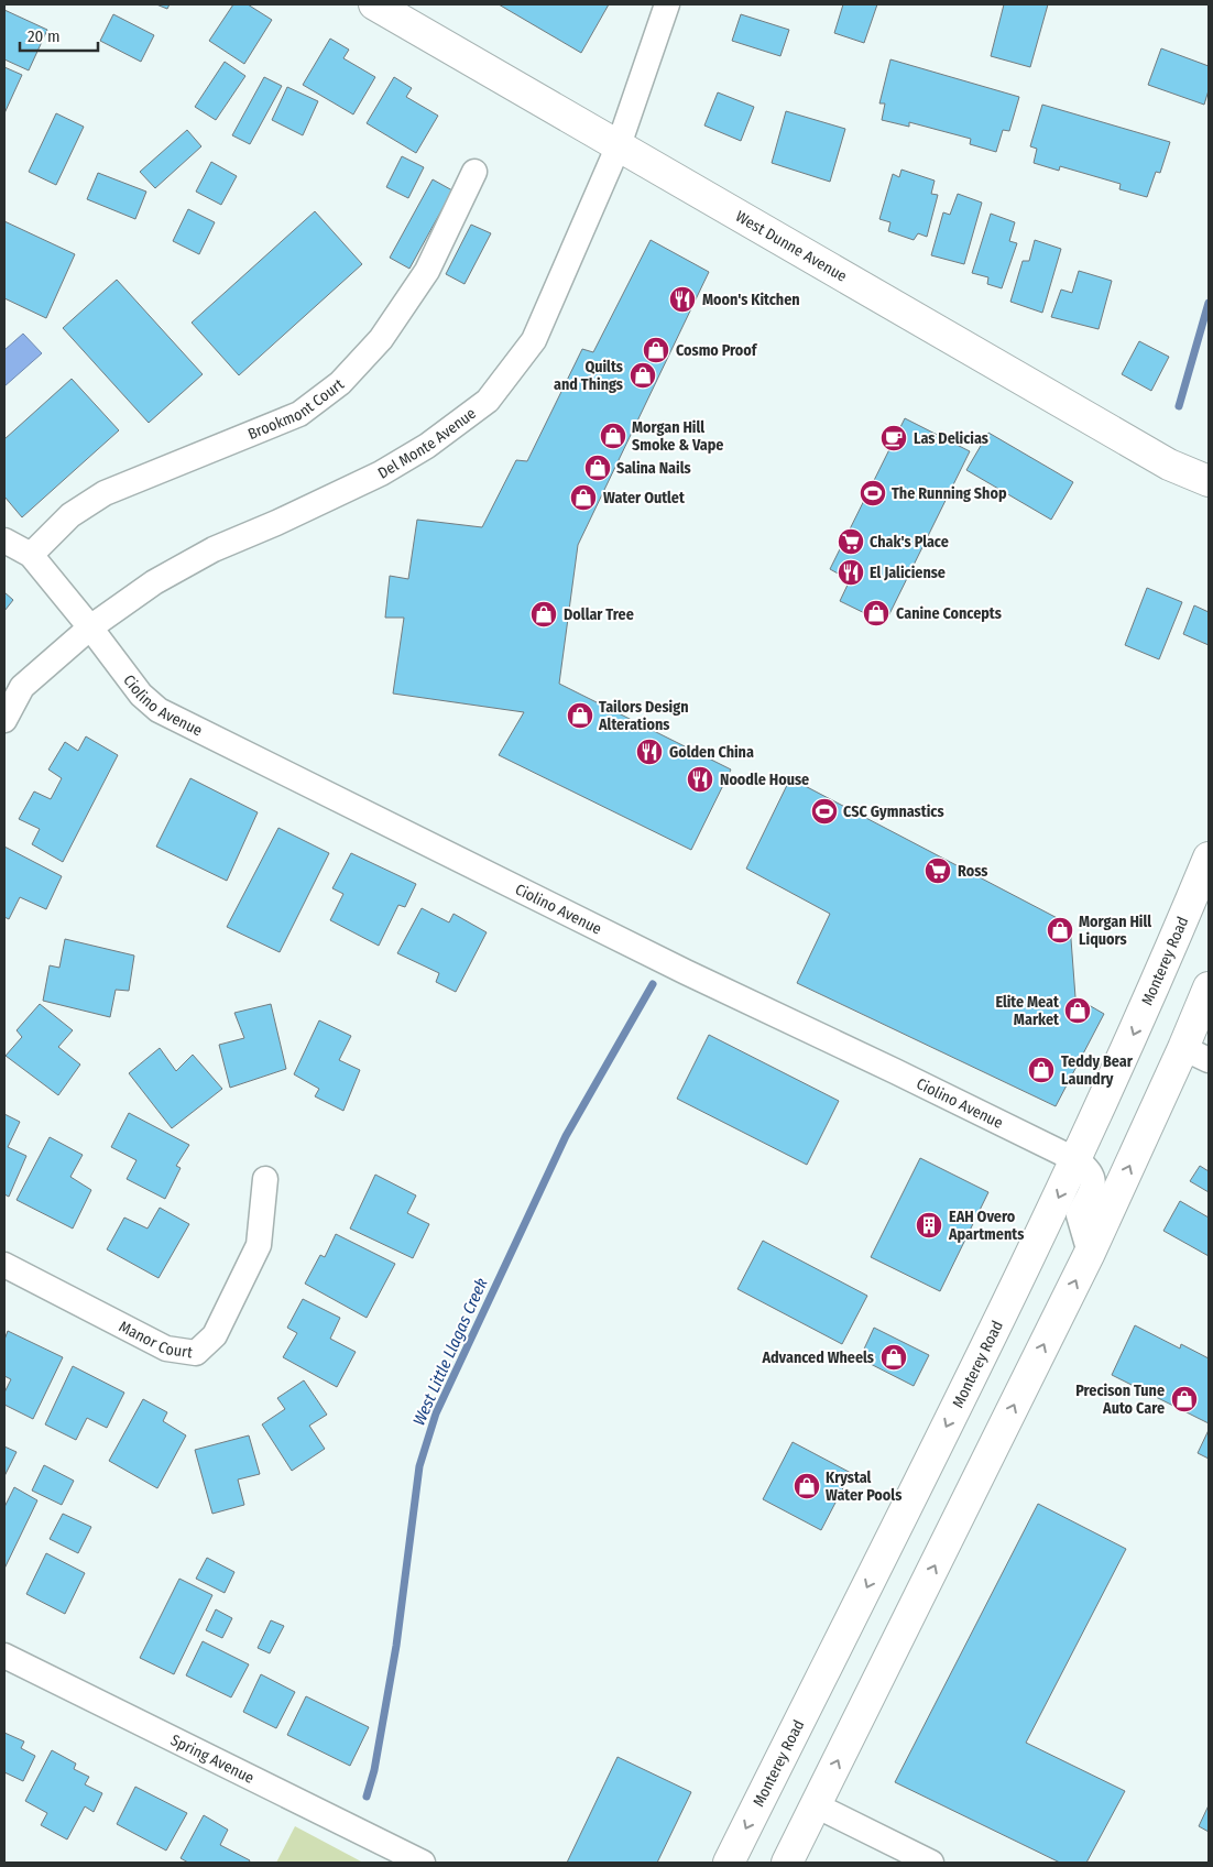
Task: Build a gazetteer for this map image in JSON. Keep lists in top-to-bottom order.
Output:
{
  "streets": {
    "main road": ["West Dunne Avenue", "Monterey Road"],
    "street": [
      "Brookmont Court",
      "Del Monte Avenue",
      "Ciolino Avenue",
      "Manor Court",
      "Spring Avenue"
    ]
  },
  "crossings": [
    ["West Dunne Avenue", "Del Monte Avenue"],
    ["Brookmont Court", "Ciolino Avenue"],
    ["Del Monte Avenue", "Ciolino Avenue"],
    ["Ciolino Avenue", "Monterey Road"]
  ],
  "water": ["West Little Llagas Creek"],
  "places": {
    "restaurant": [
      "Moon's Kitchen",
      "El Jaliciense",
      "Golden China",
      "Noodle House"
    ],
    "shop": [
      "Cosmo Proof",
      "Quilts and Things",
      "Morgan Hill Smoke & Vape",
      "Salina Nails",
      "Water Outlet",
      "Canine Concepts",
      "Dollar Tree",
      "Tailors Design Alterations",
      "Morgan Hill Liquors",
      "Elite Meat Market",
      "Teddy Bear Laundry",
      "Advanced Wheels",
      "Precison Tune Auto Care",
      "Krystal Water Pools"
    ],
    "cafe": ["Las Delicias"],
    "sports": ["The Running Shop", "CSC Gymnastics"],
    "supermarket": ["Chak's Place", "Ross"],
    "building": ["EAH Overo Apartments"]
  },
  "scale_bar": "20 m"
}
